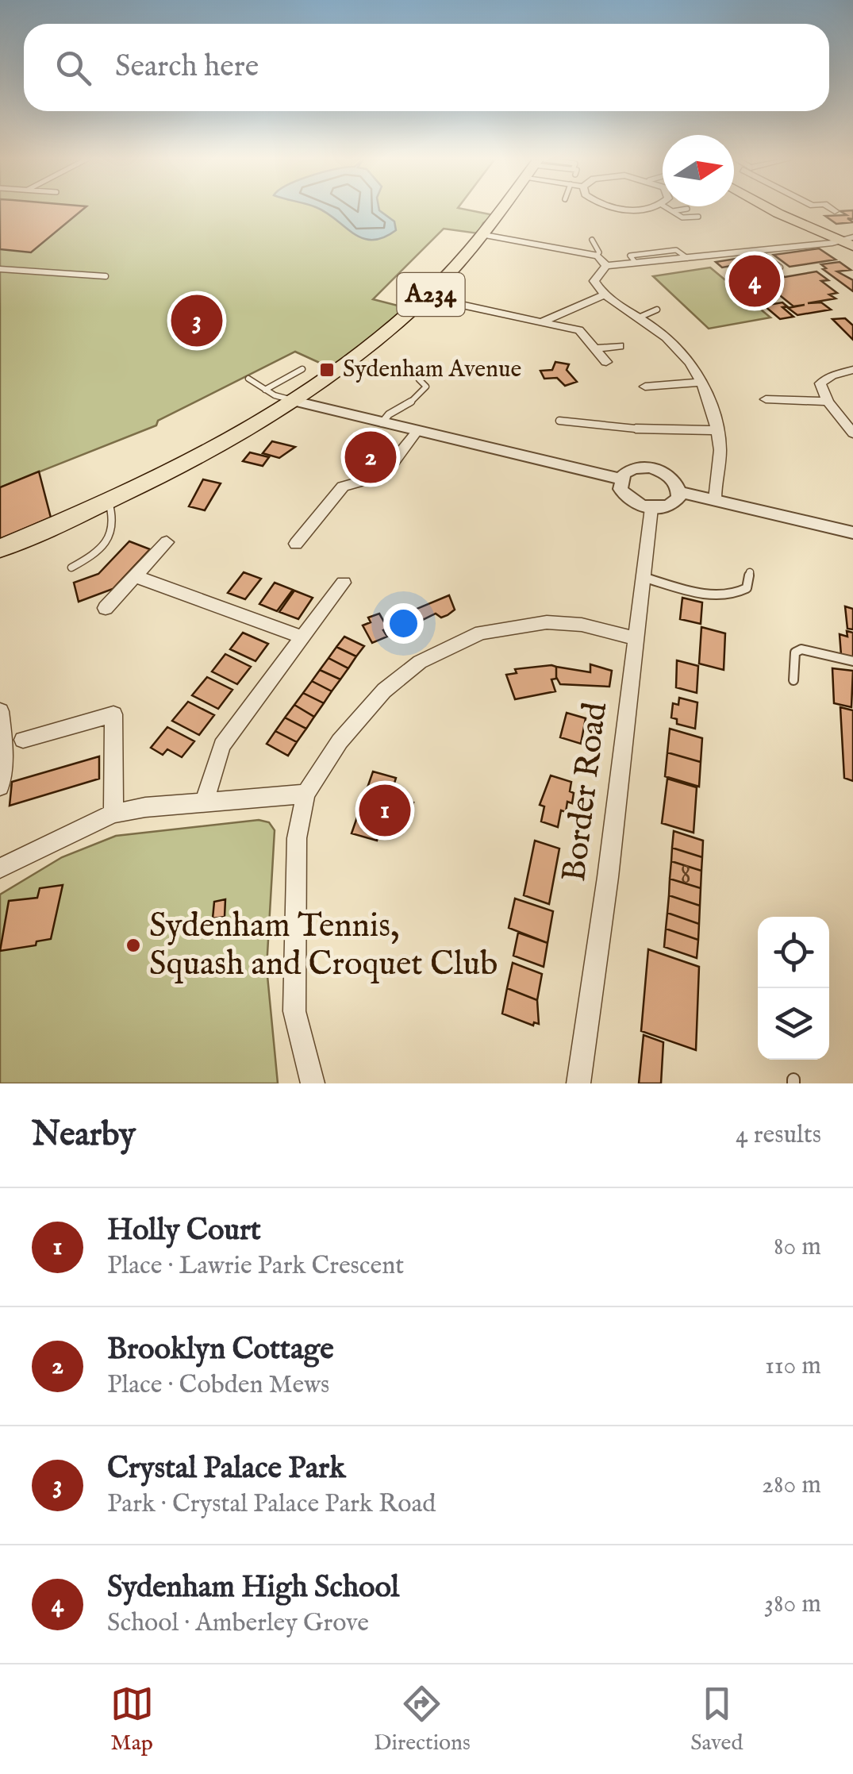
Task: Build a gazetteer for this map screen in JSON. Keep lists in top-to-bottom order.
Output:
{
  "streets": {
    "main road": ["A234"],
    "street": ["Border Road"]
  },
  "places": {
    "transit": ["Sydenham Avenue"],
    "other": ["Sydenham Tennis, Squash and Croquet Club"]
  },
  "house_numbers": ["8"],
  "north": "right",
  "page": {
    "search": "Search here",
    "pins": [
      "4",
      "3",
      "2",
      "1"
    ],
    "heading": ["Nearby", "4 results"],
    "list": [
      {
        "mark": "1",
        "name": "Holly Court",
        "note": "Place · Lawrie Park Crescent",
        "value": "80 m"
      },
      {
        "mark": "2",
        "name": "Brooklyn Cottage",
        "note": "Place · Cobden Mews",
        "value": "110 m"
      },
      {
        "mark": "3",
        "name": "Crystal Palace Park",
        "note": "Park · Crystal Palace Park Road",
        "value": "280 m"
      },
      {
        "mark": "4",
        "name": "Sydenham High School",
        "note": "School · Amberley Grove",
        "value": "380 m"
      }
    ],
    "nav": ["Map", "Directions", "Saved"]
  }
}
